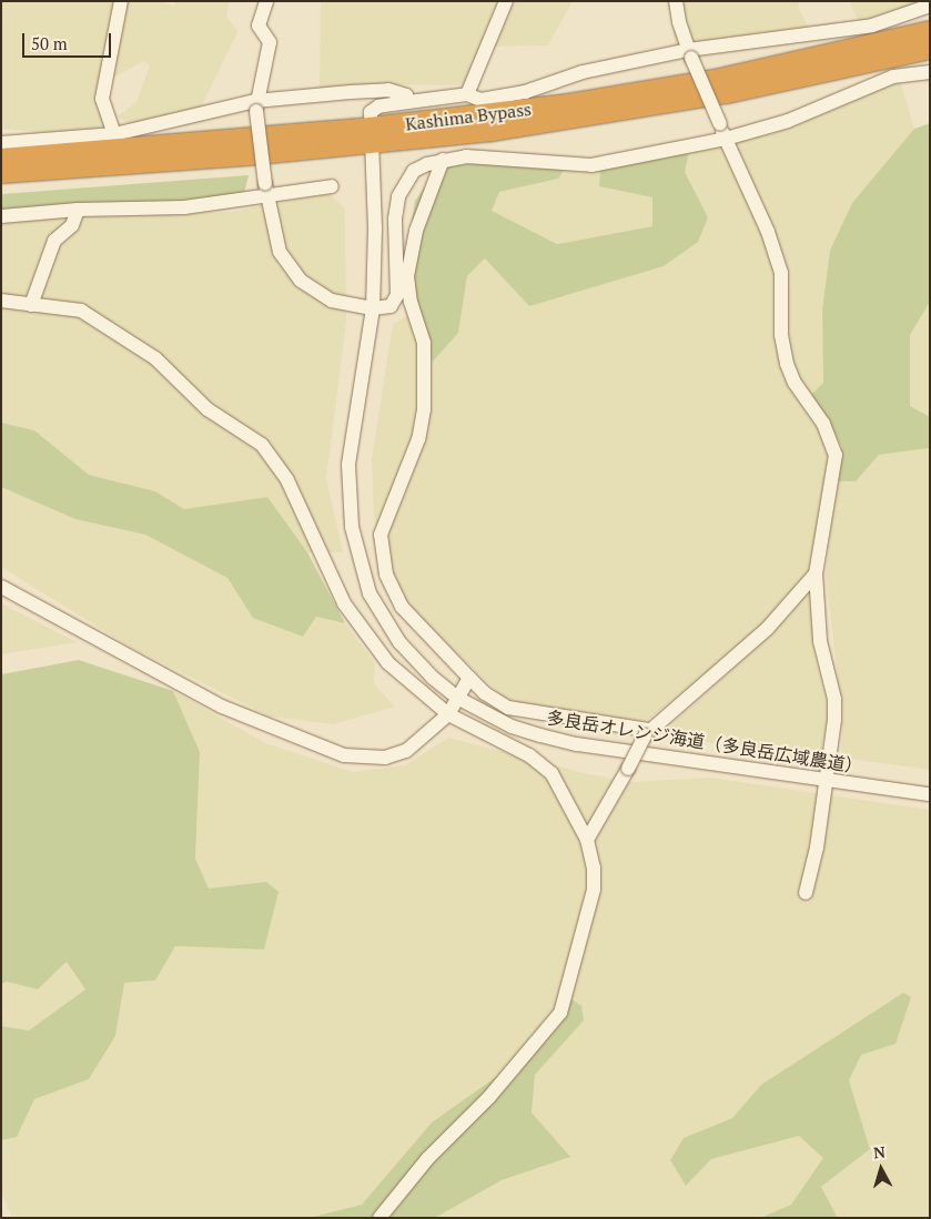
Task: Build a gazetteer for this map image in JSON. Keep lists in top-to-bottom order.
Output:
{
  "streets": {
    "highway": ["Kashima Bypass"],
    "street": ["多良岳オレンジ海道（多良岳広域農道）"]
  },
  "crossings": [
    ["Kashima Bypass", "多良岳オレンジ海道（多良岳広域農道）"]
  ],
  "scale_bar": "50 m",
  "north": "top"
}
